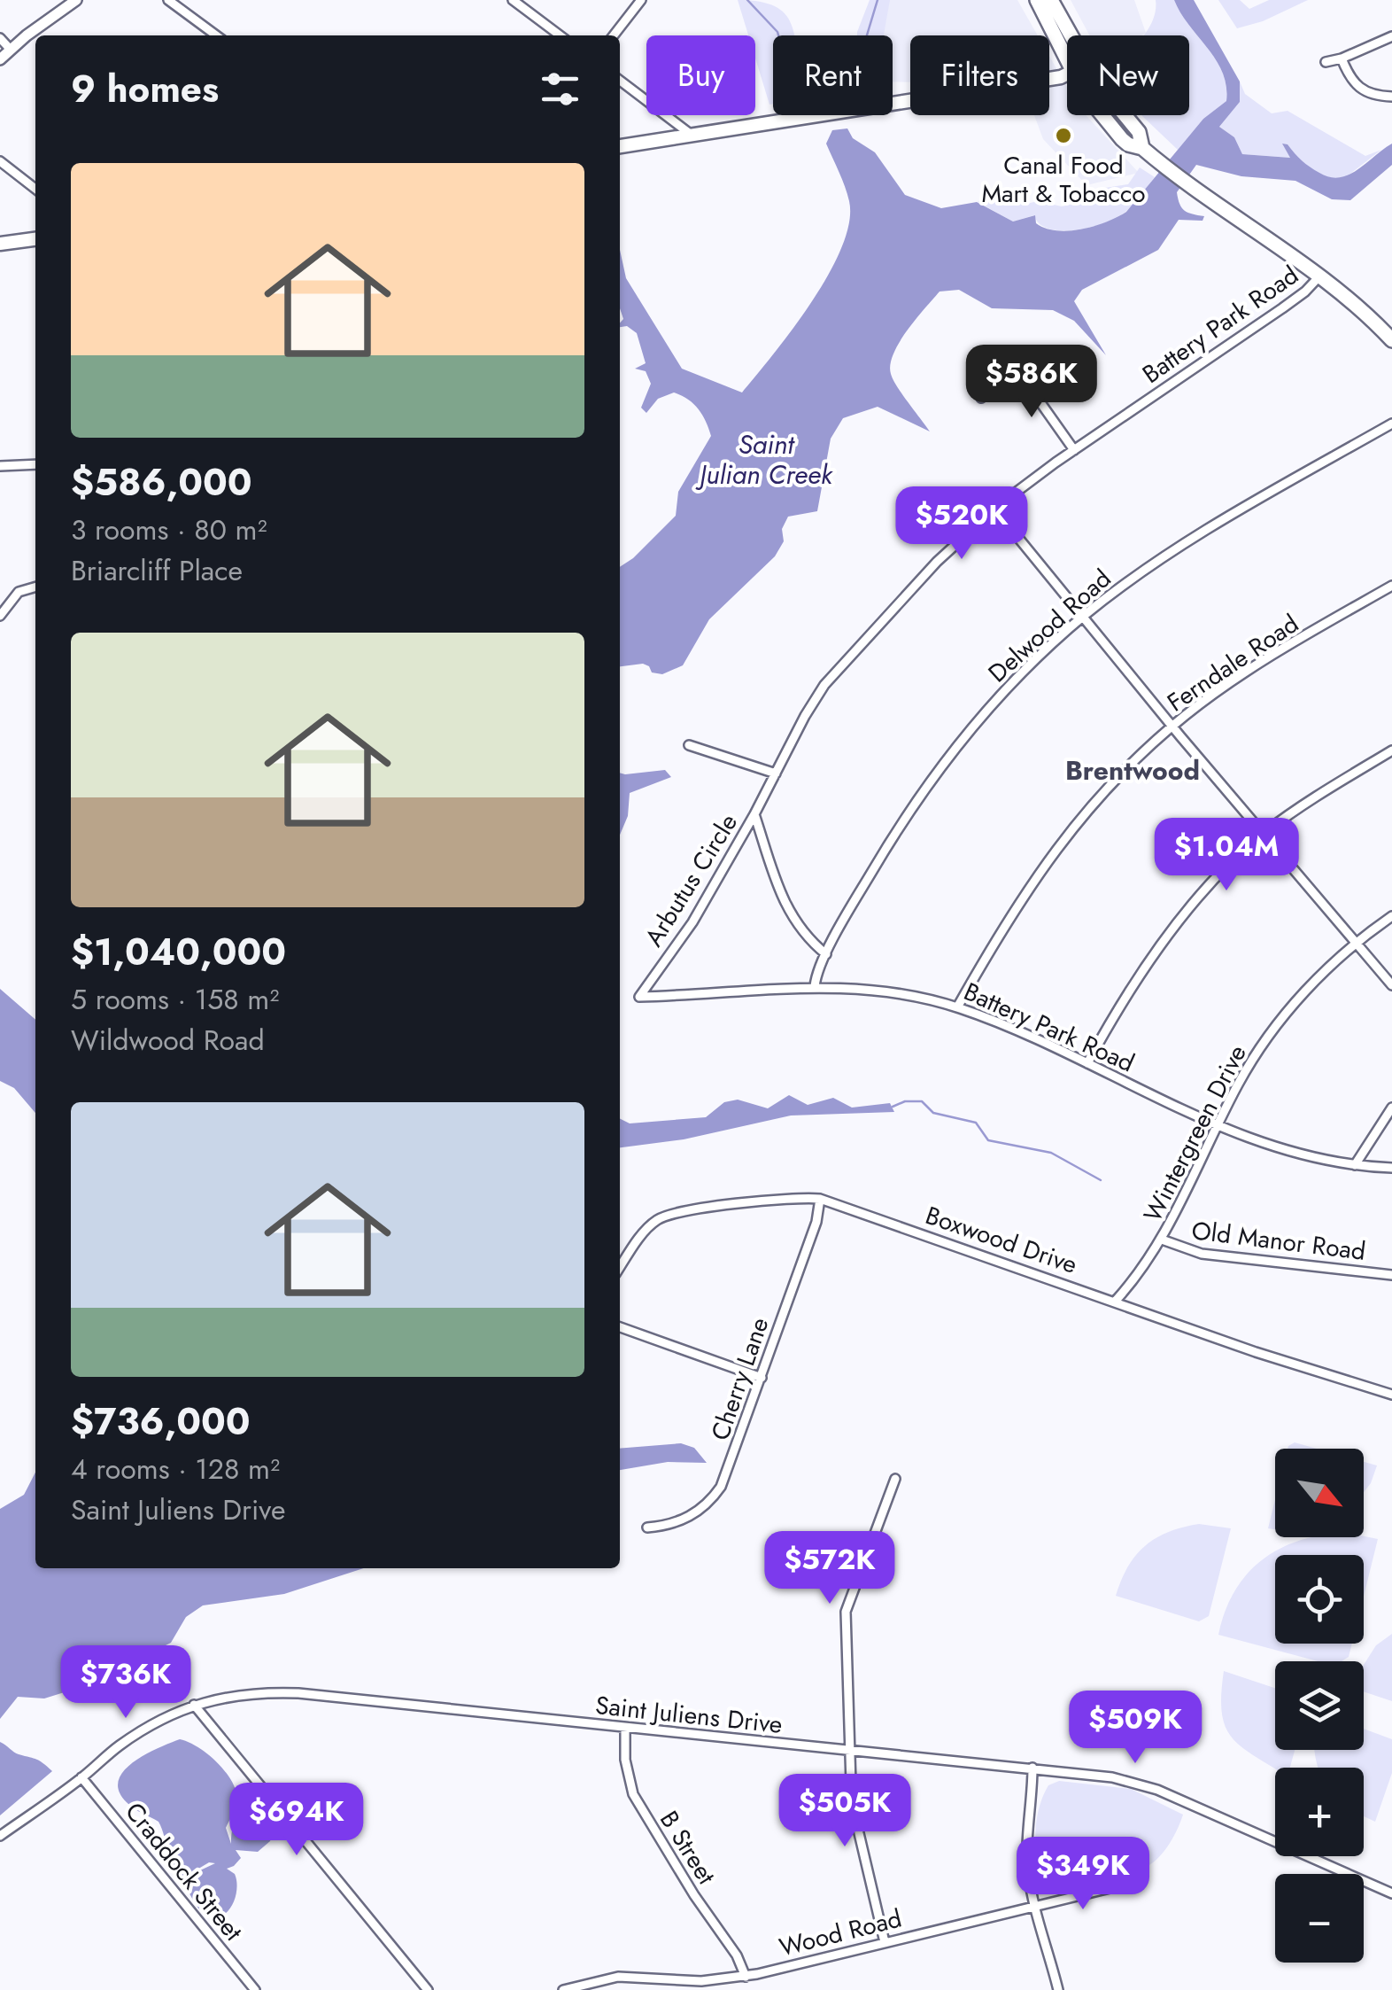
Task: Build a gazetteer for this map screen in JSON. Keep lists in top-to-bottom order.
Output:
{
  "streets": {
    "street": [
      "Battery Park Road",
      "Delwood Road",
      "Ferndale Road",
      "Arbutus Circle",
      "Wintergreen Drive",
      "Boxwood Drive",
      "Old Manor Road",
      "Cherry Lane",
      "Saint Juliens Drive",
      "B Street",
      "Craddock Street",
      "Wood Road"
    ]
  },
  "crossings": [
    ["Battery Park Road", "Ferndale Road"],
    ["Battery Park Road", "Arbutus Circle"],
    ["Battery Park Road", "Wintergreen Drive"],
    ["Wintergreen Drive", "Boxwood Drive"],
    ["Wintergreen Drive", "Old Manor Road"],
    ["Boxwood Drive", "Cherry Lane"],
    ["Saint Juliens Drive", "B Street"],
    ["Saint Juliens Drive", "Craddock Street"],
    ["B Street", "Wood Road"]
  ],
  "districts": ["Brentwood"],
  "water": ["Saint Julian Creek"],
  "places": ["Canal Food Mart & Tobacco"],
  "north": "bottom right",
  "page": {
    "chip": [
      "Buy",
      "Rent",
      "Filters",
      "New"
    ],
    "heading": "9 homes",
    "list": [
      {
        "name": "$586,000",
        "note": "3 rooms · 80 m² · Briarcliff Place"
      },
      {
        "name": "$1,040,000",
        "note": "5 rooms · 158 m² · Wildwood Road"
      },
      {
        "name": "$736,000",
        "note": "4 rooms · 128 m² · Saint Juliens Drive"
      }
    ],
    "price": [
      "$586K",
      "$520K",
      "$1.04M",
      "$572K",
      "$736K",
      "$509K",
      "$505K",
      "$694K",
      "$349K"
    ],
    "map_buttons": ["+", "−"]
  }
}
